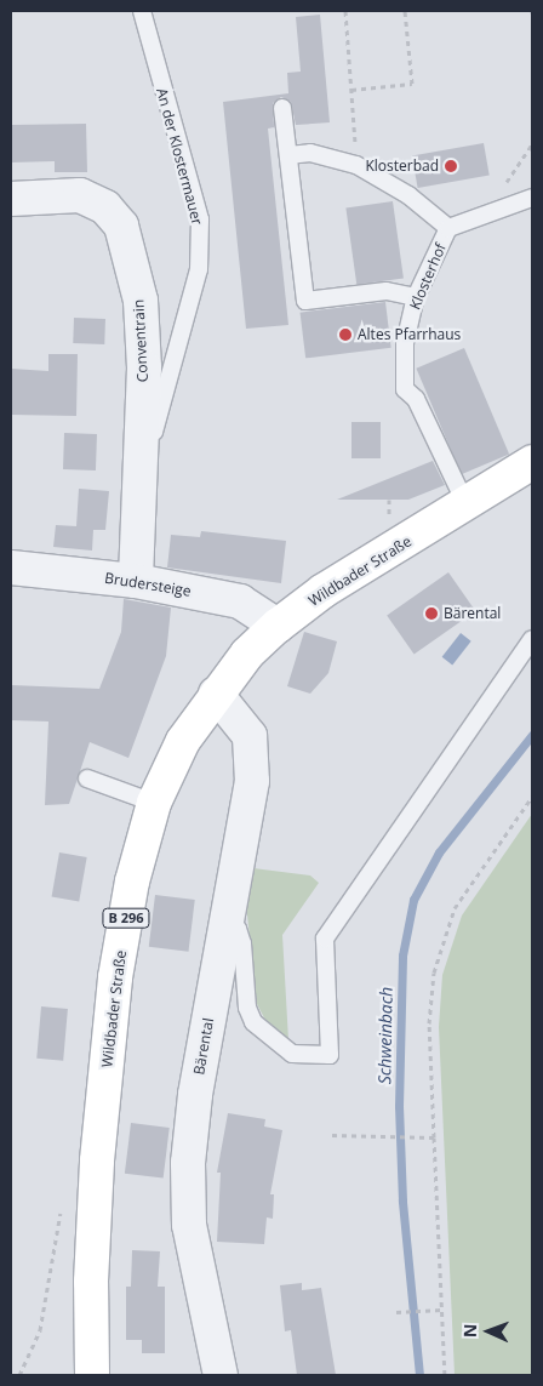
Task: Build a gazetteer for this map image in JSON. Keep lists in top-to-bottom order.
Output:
{
  "streets": {
    "main road": ["Wildbader Straße", "B 296"],
    "street": ["Conventrain", "Brudersteige", "Bärental"],
    "lane": ["An der Klostermauer", "Klosterhof"]
  },
  "crossings": [
    ["An der Klostermauer", "Conventrain"],
    ["Klosterhof", "Wildbader Straße"],
    ["Conventrain", "Brudersteige"],
    ["Wildbader Straße", "Brudersteige"],
    ["Wildbader Straße", "Bärental"]
  ],
  "water": ["Schweinbach"],
  "places": ["Klosterbad", "Altes Pfarrhaus", "Bärental"],
  "north": "left"
}
